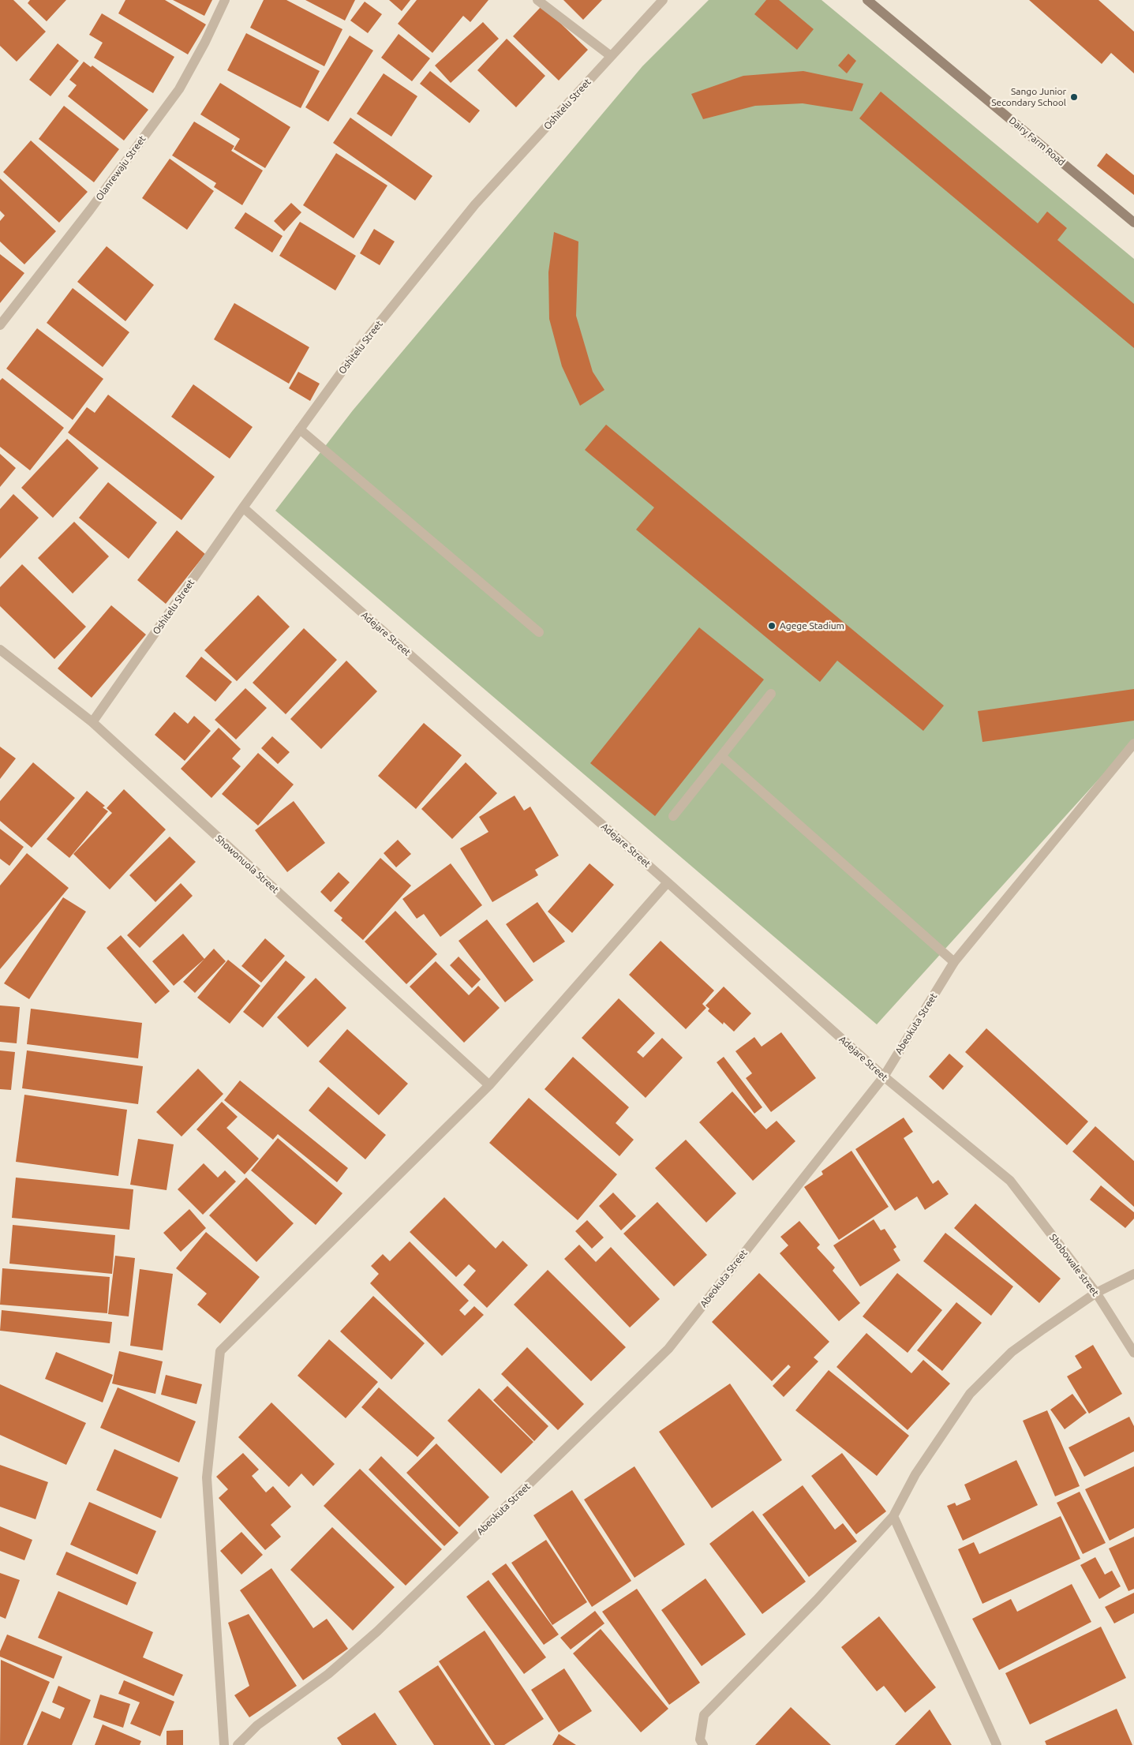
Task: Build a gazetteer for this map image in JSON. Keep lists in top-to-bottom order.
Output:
{
  "streets": {
    "main road": ["Dairy Farm Road"],
    "street": [
      "Oshitelu Street",
      "Olanrewaju Street",
      "Adejare Street",
      "Showonuola Street",
      "Abeokuta Street",
      "Shobowale street"
    ]
  },
  "crossings": [
    ["Oshitelu Street", "Adejare Street"],
    ["Oshitelu Street", "Showonuola Street"],
    ["Adejare Street", "Abeokuta Street"],
    ["Adejare Street", "Shobowale street"]
  ],
  "places": ["Sango Junior Secondary School", "Agege Stadium"]
}
